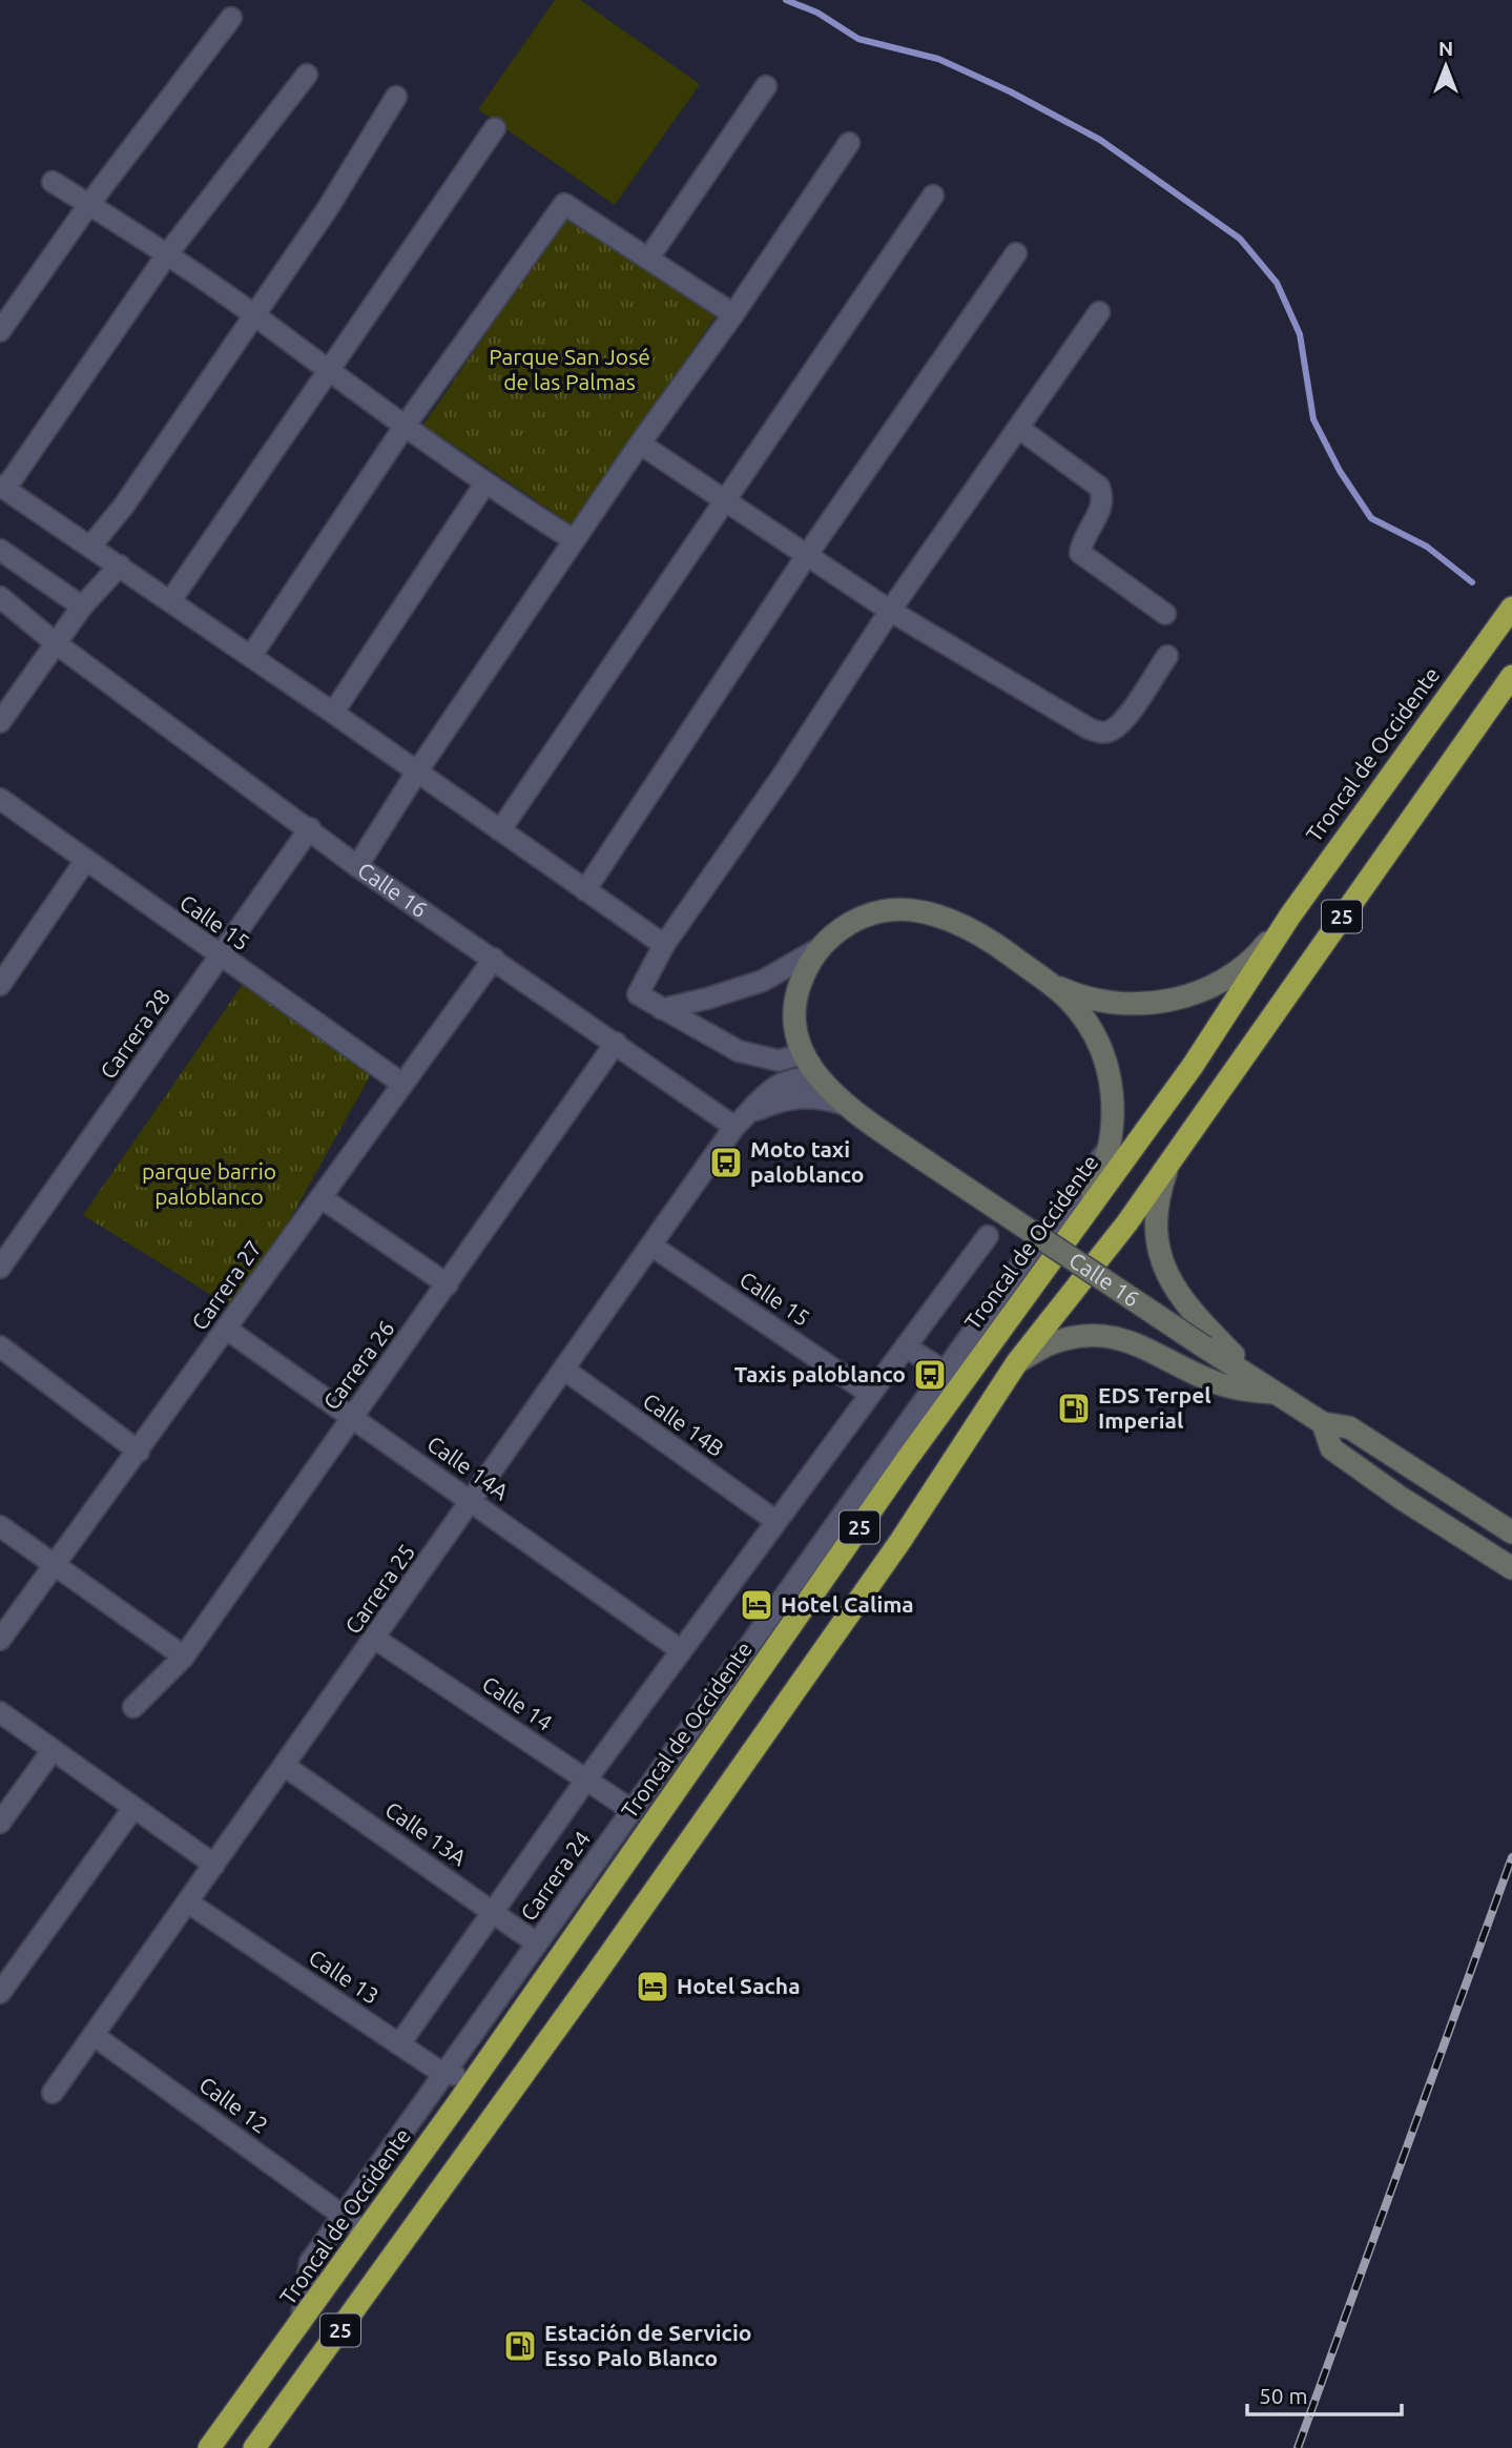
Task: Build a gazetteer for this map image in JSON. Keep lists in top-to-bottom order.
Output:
{
  "streets": {
    "highway": ["Troncal de Occidente", "25"],
    "street": [
      "Calle 16",
      "Calle 15",
      "Carrera 28",
      "Carrera 27",
      "Carrera 26",
      "Calle 14B",
      "Calle 14A",
      "Carrera 25",
      "Calle 14",
      "Calle 13A",
      "Carrera 24",
      "Calle 13",
      "Calle 12"
    ]
  },
  "crossings": [
    ["Troncal de Occidente", "Carrera 24"],
    ["Troncal de Occidente", "Calle 13"],
    ["Troncal de Occidente", "Calle 12"],
    ["Calle 16", "Carrera 28"],
    ["Calle 16", "Carrera 27"],
    ["Calle 16", "Carrera 26"],
    ["Calle 16", "Carrera 25"],
    ["Calle 15", "Carrera 28"],
    ["Calle 15", "Carrera 27"],
    ["Calle 15", "Carrera 25"],
    ["Carrera 27", "Calle 14A"],
    ["Carrera 26", "Calle 14A"],
    ["Calle 14B", "Carrera 25"],
    ["Calle 14A", "Carrera 25"],
    ["Carrera 25", "Calle 14"],
    ["Carrera 25", "Calle 13A"],
    ["Carrera 25", "Calle 13"],
    ["Carrera 25", "Calle 12"],
    ["Calle 14", "Carrera 24"],
    ["Calle 13A", "Carrera 24"],
    ["Carrera 24", "Calle 13"],
    ["Carrera 24", "Calle 12"]
  ],
  "parks": ["Parque San José de las Palmas", "parque barrio paloblanco"],
  "places": {
    "bus stop": ["Moto taxi paloblanco", "Taxis paloblanco"],
    "fuel station": ["EDS Terpel Imperial", "Estación de Servicio Esso Palo Blanco"],
    "hotel": ["Hotel Calima", "Hotel Sacha"]
  },
  "scale_bar": "50 m",
  "north": "top"
}
